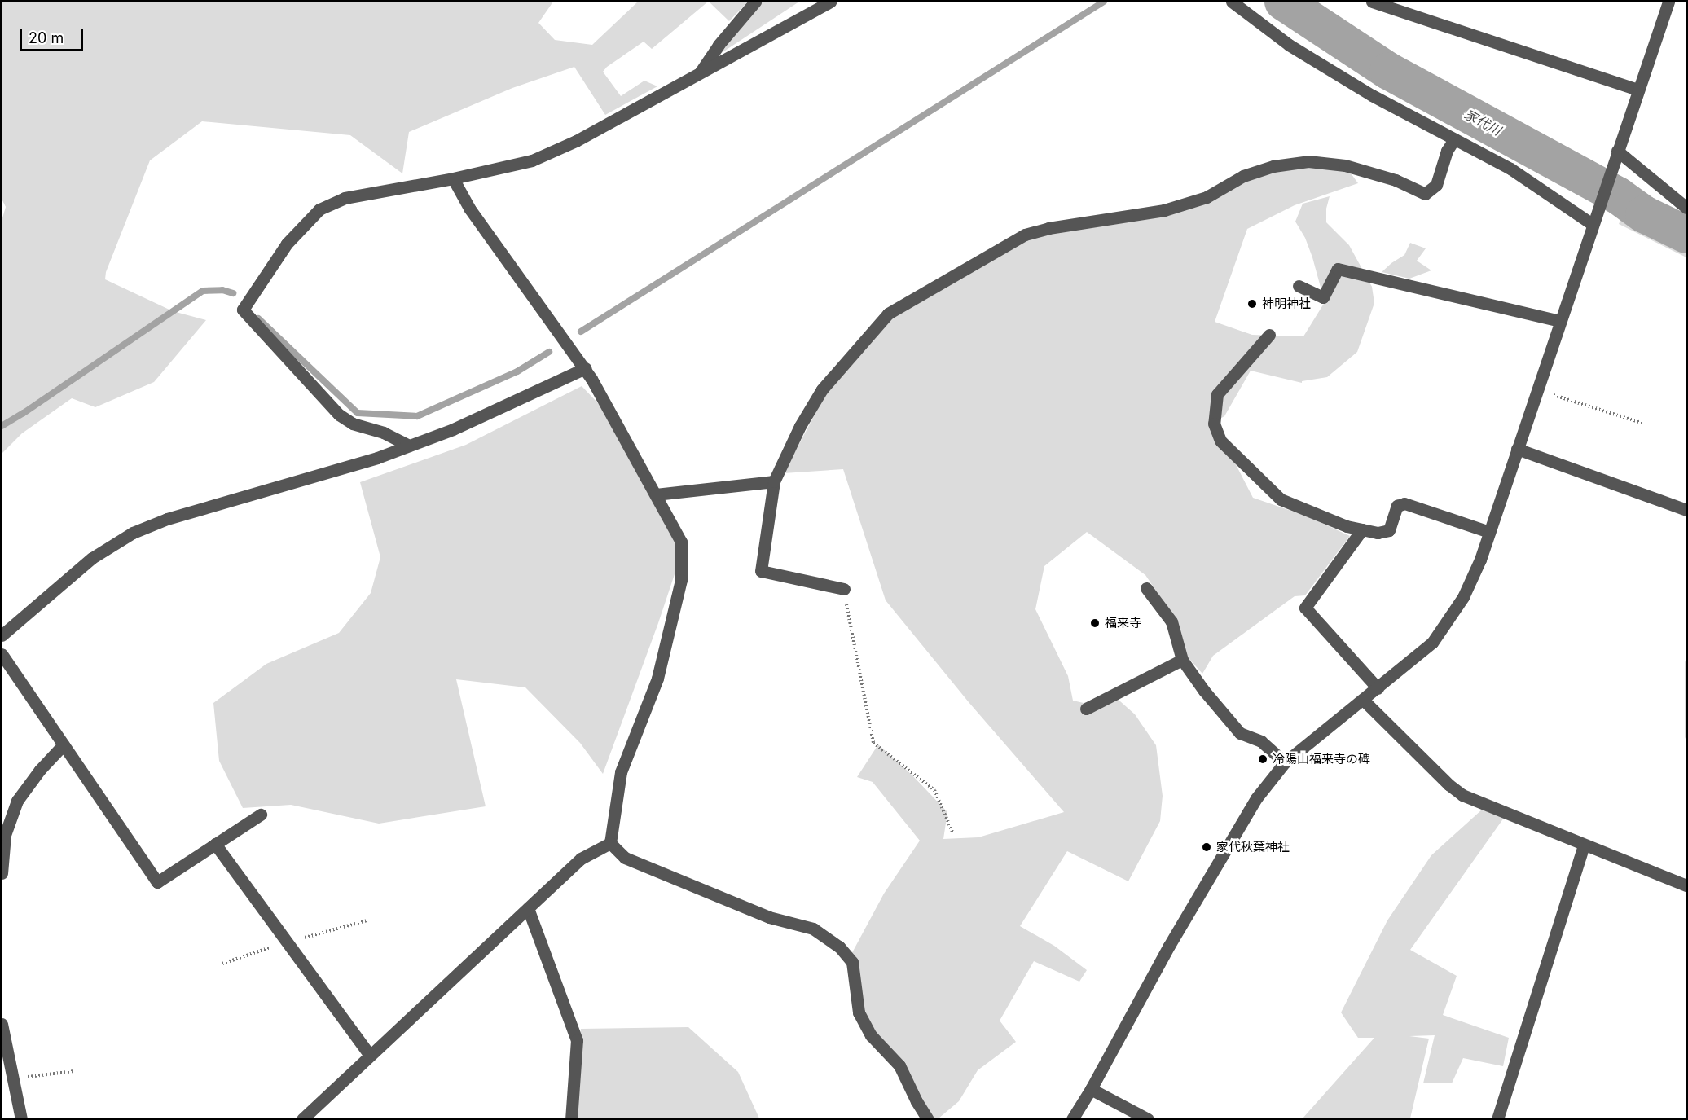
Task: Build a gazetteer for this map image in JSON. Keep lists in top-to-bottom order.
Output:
{
  "water": ["家代川"],
  "places": [
    "神明神社",
    "福来寺",
    "冷陽山福来寺の碑",
    "家代秋葉神社"
  ],
  "scale_bar": "20 m"
}
